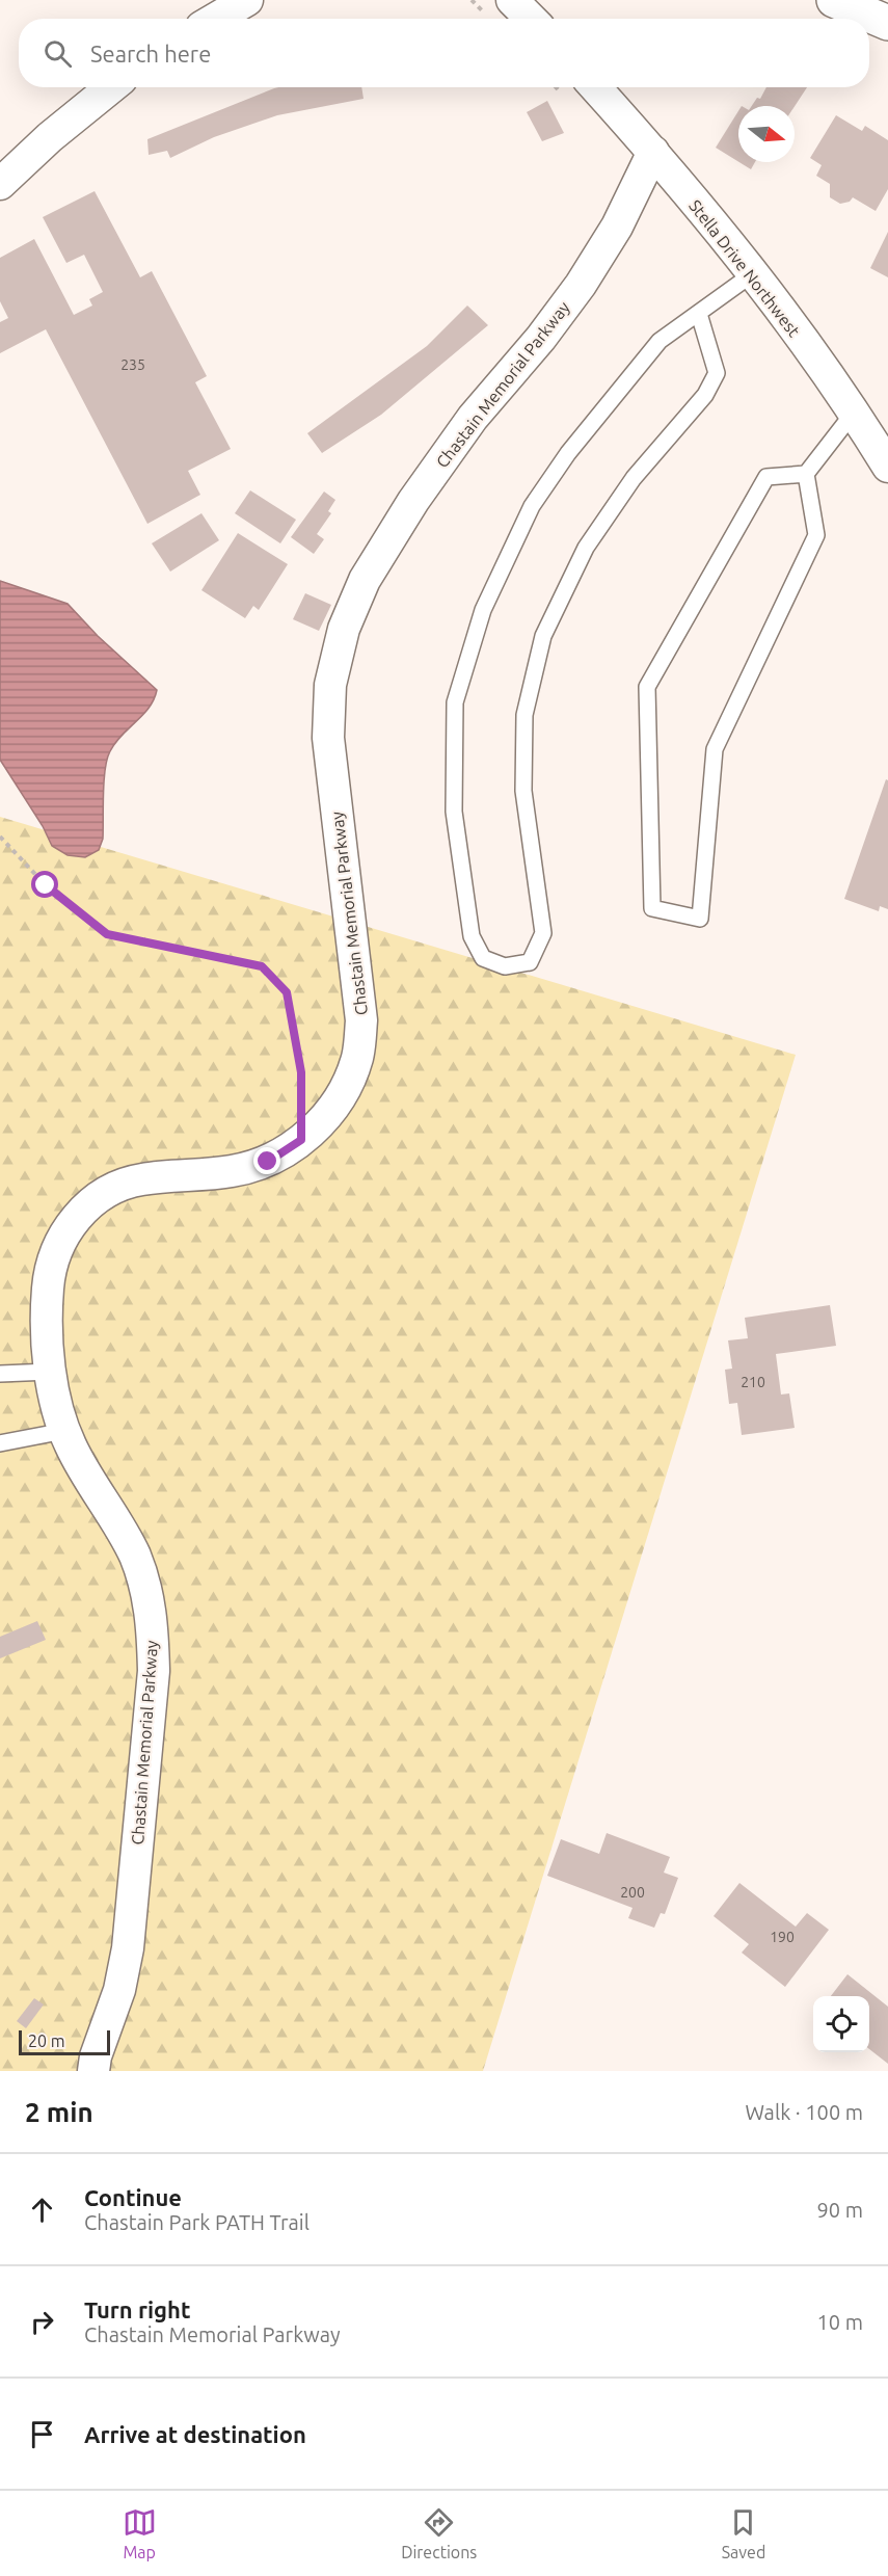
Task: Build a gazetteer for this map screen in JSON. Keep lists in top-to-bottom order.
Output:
{
  "streets": {
    "street": ["Stella Drive Northwest", "Chastain Memorial Parkway"]
  },
  "crossings": [
    ["Stella Drive Northwest", "Chastain Memorial Parkway"]
  ],
  "house_numbers": [
    "235",
    "210",
    "200",
    "190"
  ],
  "scale_bar": "20 m",
  "north": "right",
  "page": {
    "search": "Search here",
    "scale": "20 m",
    "heading": ["2 min", "Walk · 100 m"],
    "list": [
      ["Continue", "Chastain Park PATH Trail", "90 m"],
      ["Turn right", "Chastain Memorial Parkway", "10 m"],
      "Arrive at destination"
    ],
    "nav": ["Map", "Directions", "Saved"]
  }
}
